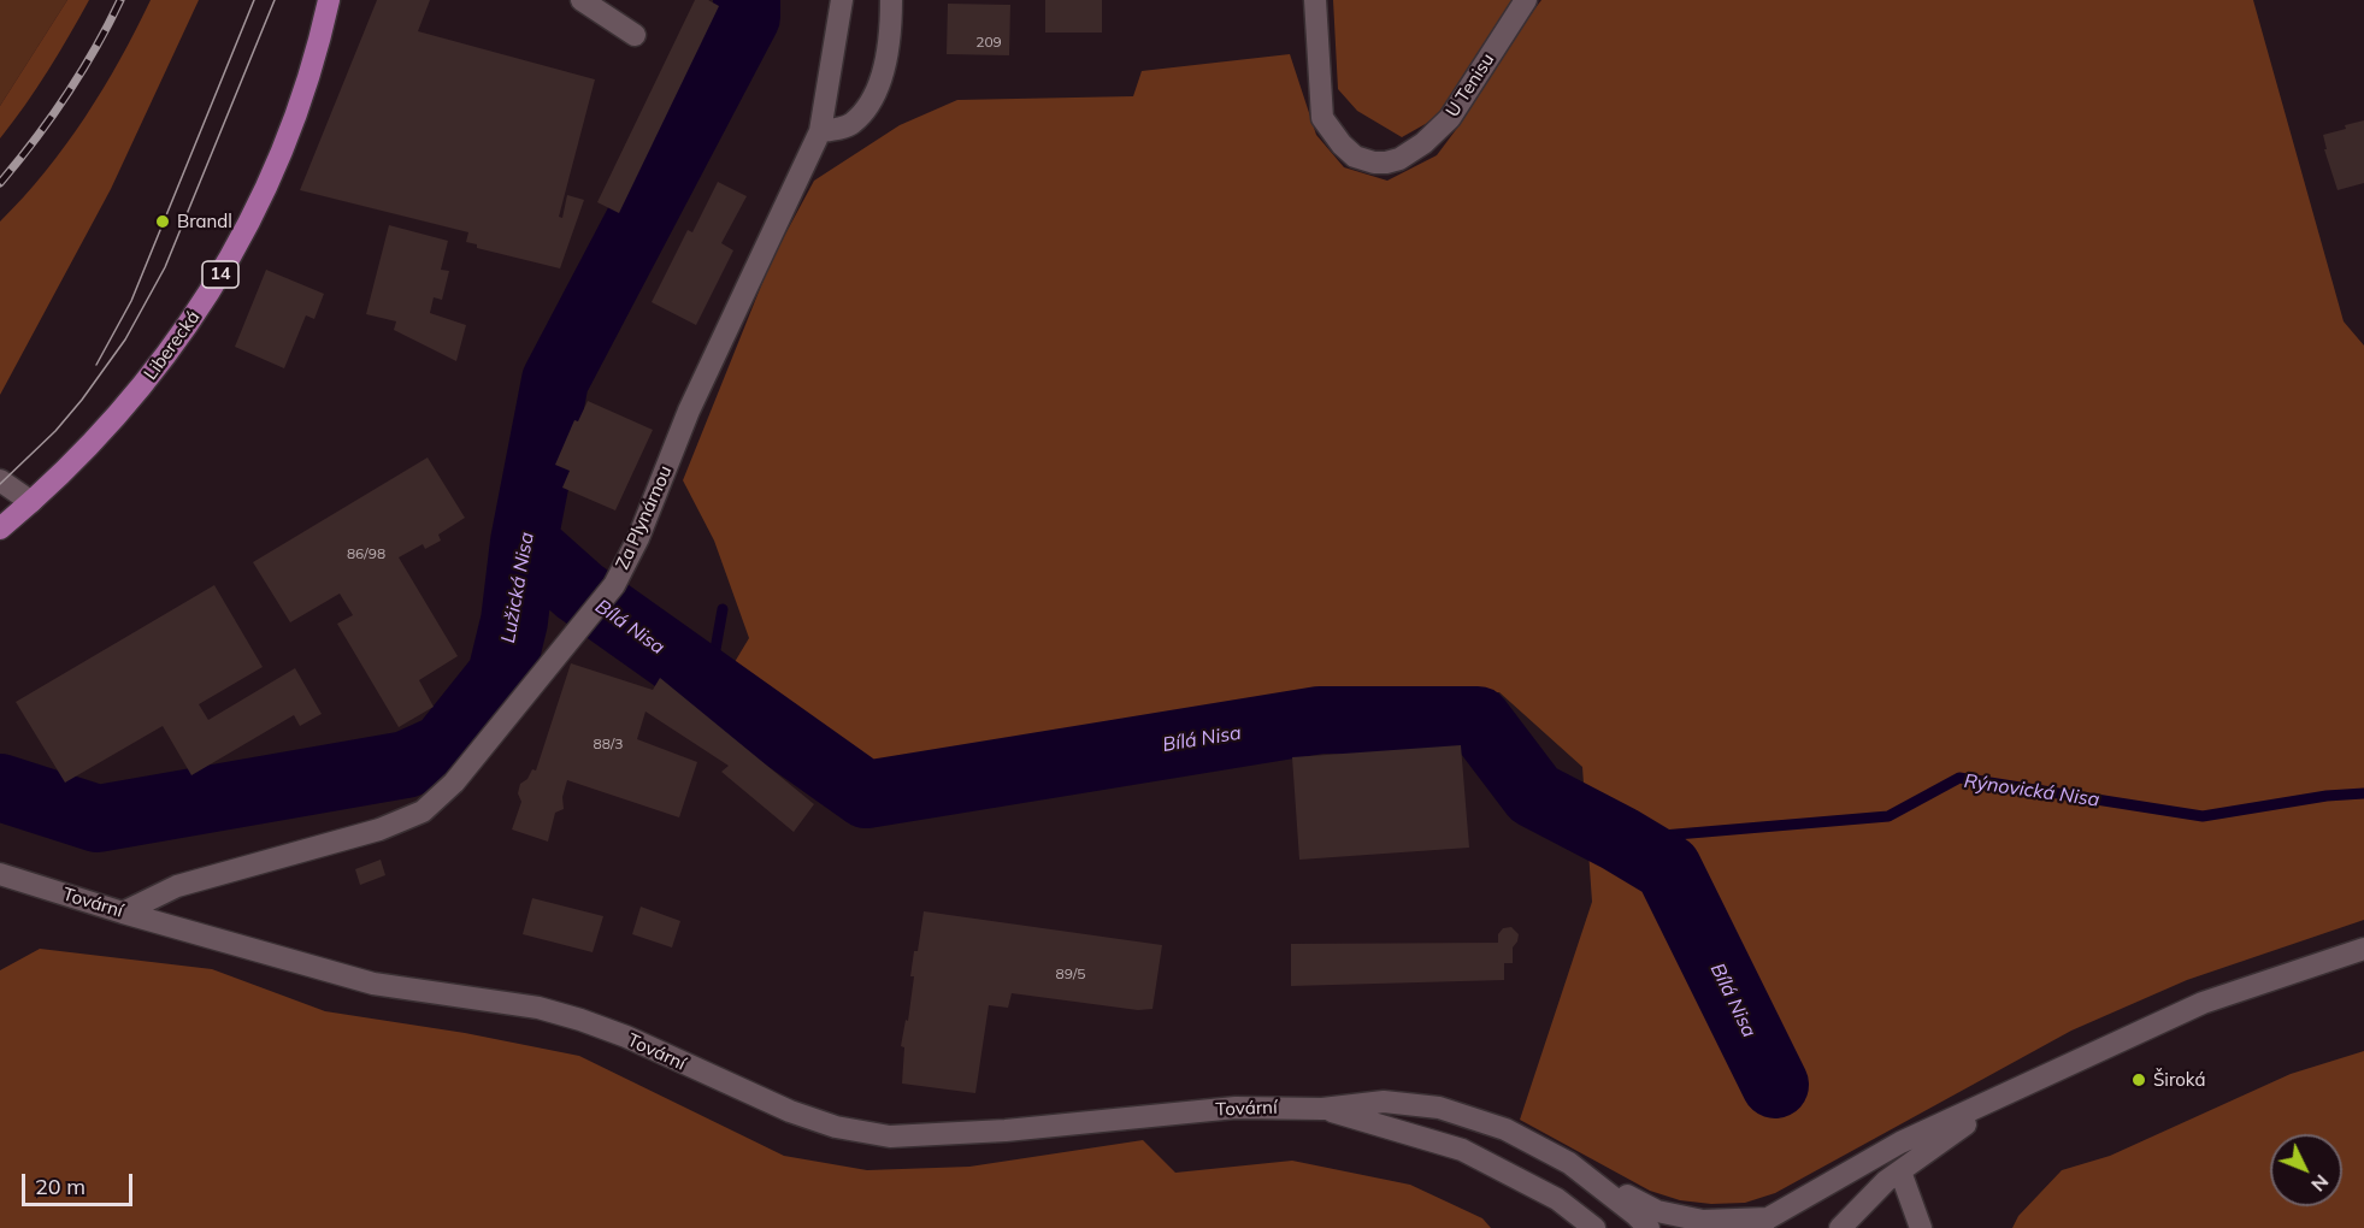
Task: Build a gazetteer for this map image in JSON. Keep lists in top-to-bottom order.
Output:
{
  "streets": {
    "main road": ["14", "Liberecká"],
    "street": ["U Tenisu", "Za Plynárnou", "Tovární"]
  },
  "crossings": [
    ["Za Plynárnou", "Tovární"]
  ],
  "water": ["Lužická Nisa", "Bílá Nisa", "Rýnovická Nisa"],
  "places": ["Brandl", "Široká"],
  "house_numbers": [
    "209",
    "86/98",
    "88/3",
    "89/5"
  ],
  "scale_bar": "20 m",
  "north": "bottom right"
}
